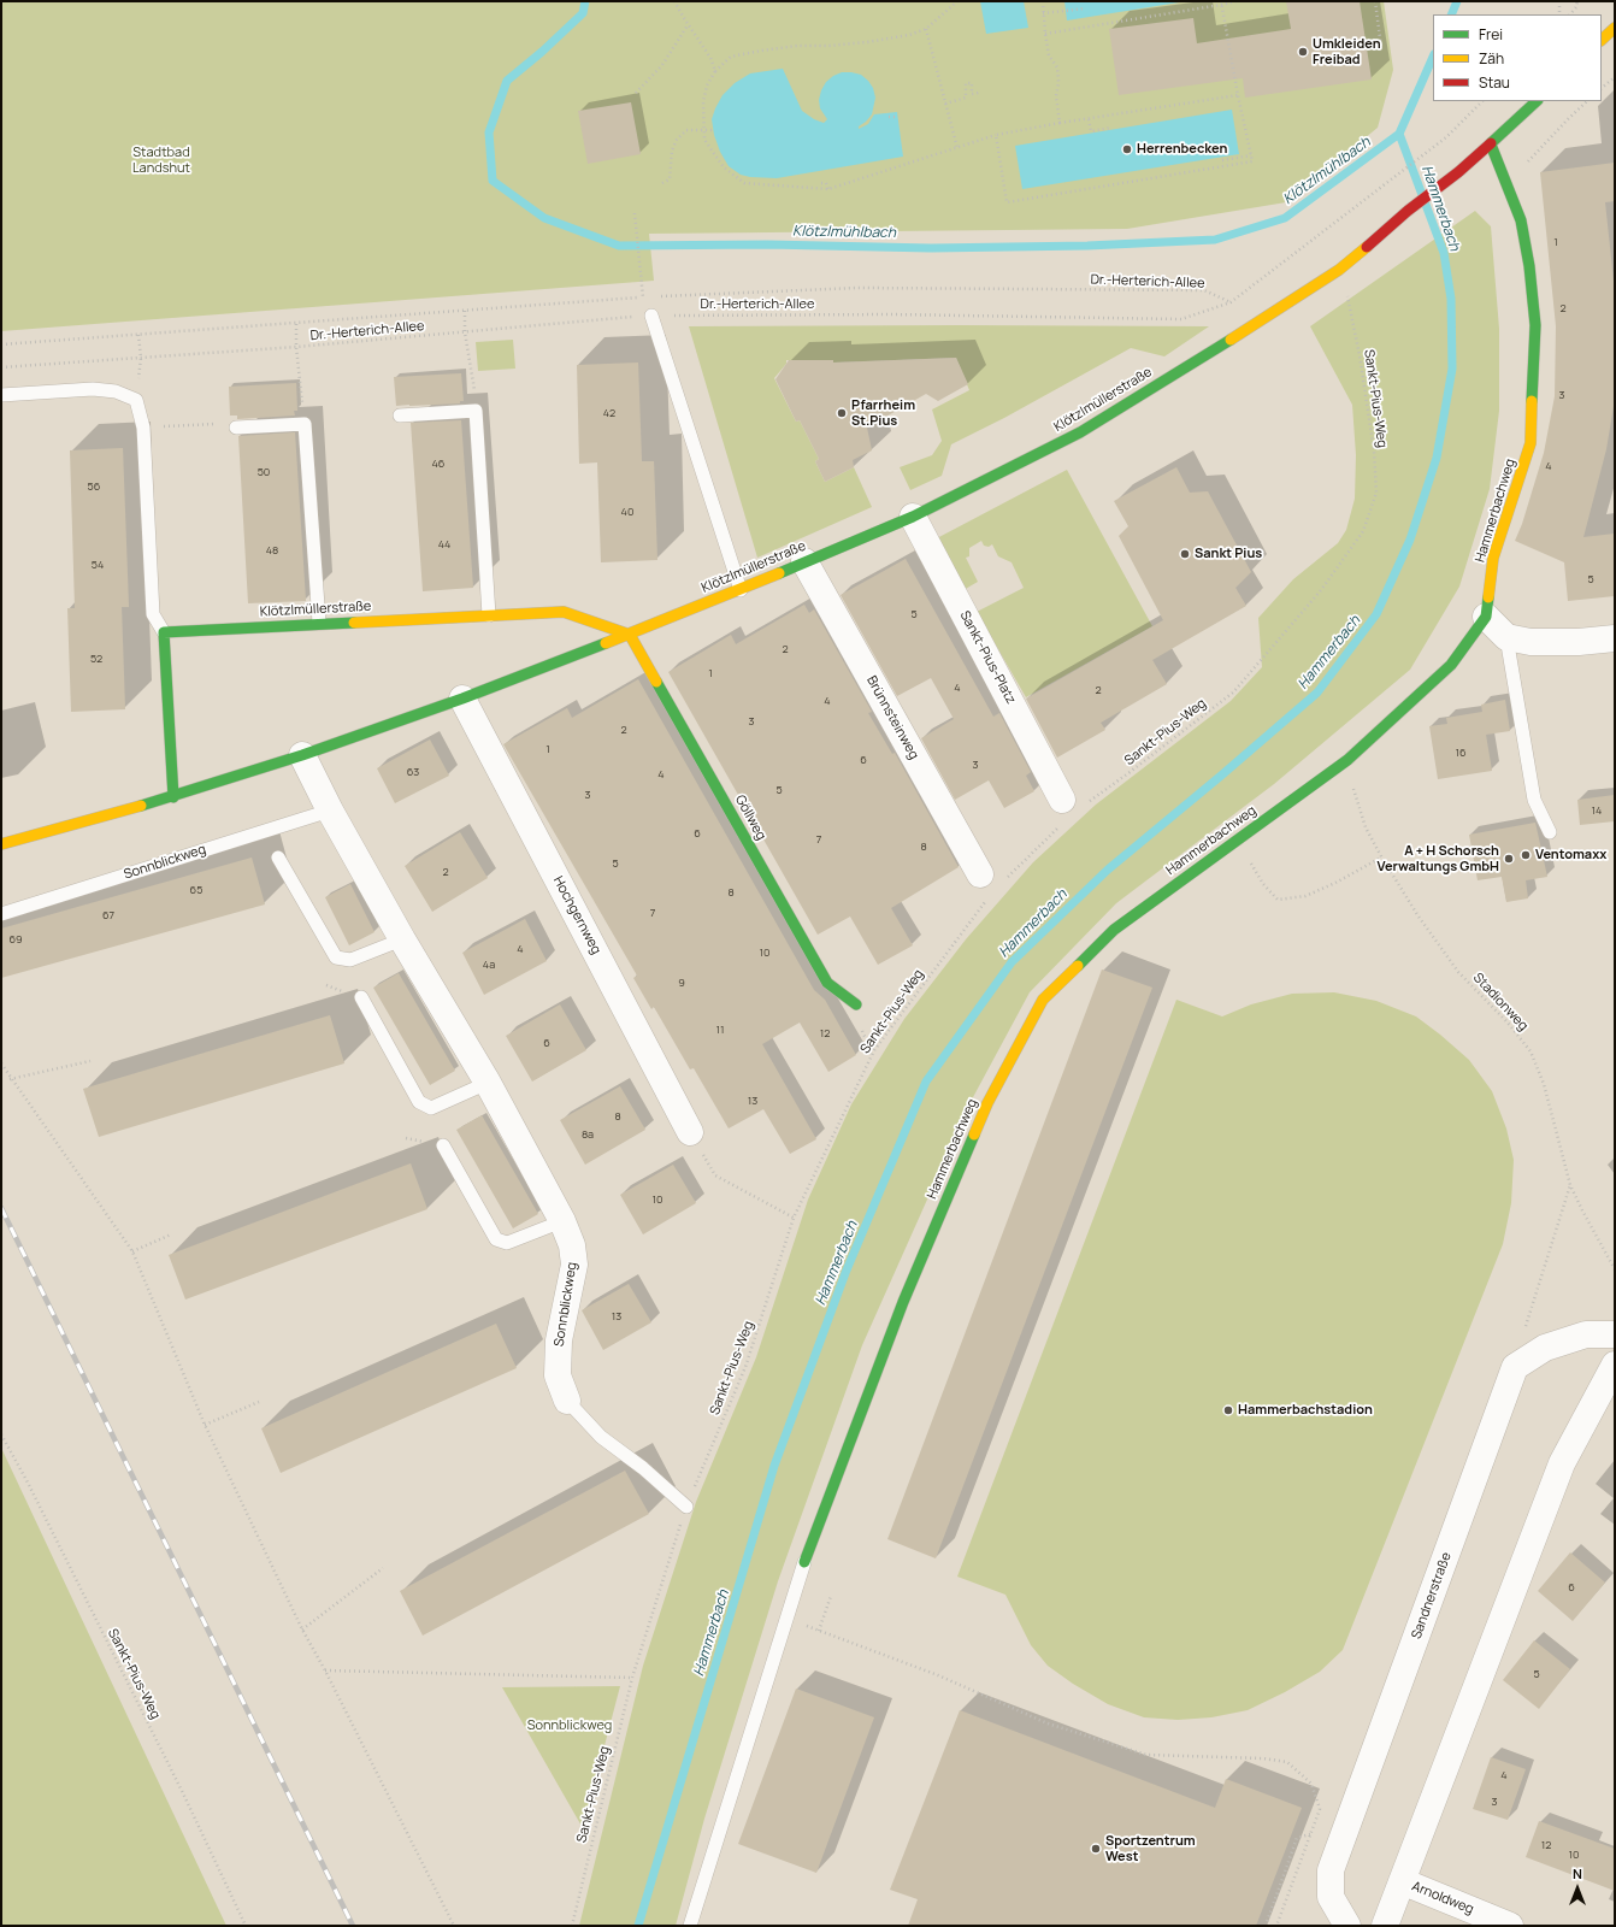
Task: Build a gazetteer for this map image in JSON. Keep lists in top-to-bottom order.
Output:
{
  "streets": {
    "street": [
      "Klötzlmüllerstraße",
      "Hammerbachweg",
      "Sankt-Pius-Platz",
      "Brünnsteinweg",
      "Göllweg",
      "Sonnblickweg",
      "Hochgernweg",
      "Sandnerstraße",
      "Arnoldweg"
    ],
    "path": ["Dr.-Herterich-Allee", "Sankt-Pius-Weg", "Stadionweg"]
  },
  "crossings": [
    ["Sankt-Pius-Weg", "Klötzlmüllerstraße"],
    ["Sankt-Pius-Weg", "Sankt-Pius-Platz"],
    ["Sankt-Pius-Weg", "Brünnsteinweg"],
    ["Sankt-Pius-Weg", "Sonnblickweg"],
    ["Klötzlmüllerstraße", "Hammerbachweg"],
    ["Klötzlmüllerstraße", "Sankt-Pius-Platz"],
    ["Klötzlmüllerstraße", "Brünnsteinweg"],
    ["Klötzlmüllerstraße", "Göllweg"],
    ["Klötzlmüllerstraße", "Sonnblickweg"],
    ["Klötzlmüllerstraße", "Hochgernweg"],
    ["Hammerbachweg", "Stadionweg"]
  ],
  "water": ["Klötzlmühlbach", "Hammerbach"],
  "parks": ["Stadtbad Landshut", "Sonnblickweg"],
  "places": [
    "Umkleiden Freibad",
    "Herrenbecken",
    "Pfarrheim St.Pius",
    "Sankt Pius",
    "Ventomaxx",
    "A + H Schorsch Verwaltungs GmbH",
    "Hammerbachstadion",
    "Sportzentrum West"
  ],
  "house_numbers": [
    "1",
    "2",
    "3",
    "42",
    "46",
    "4",
    "50",
    "56",
    "40",
    "44",
    "48",
    "54",
    "5",
    "5",
    "2",
    "52",
    "1",
    "4",
    "2",
    "4",
    "3",
    "2",
    "1",
    "16",
    "6",
    "3",
    "63",
    "4",
    "5",
    "3",
    "14",
    "6",
    "7",
    "8",
    "5",
    "2",
    "65",
    "8",
    "7",
    "67",
    "69",
    "4",
    "10",
    "4a",
    "9",
    "11",
    "12",
    "6",
    "13",
    "8",
    "8a",
    "10",
    "13",
    "6",
    "5",
    "4",
    "3",
    "12",
    "10"
  ],
  "legend": ["Frei", "Zäh", "Stau"],
  "north": "top"
}
